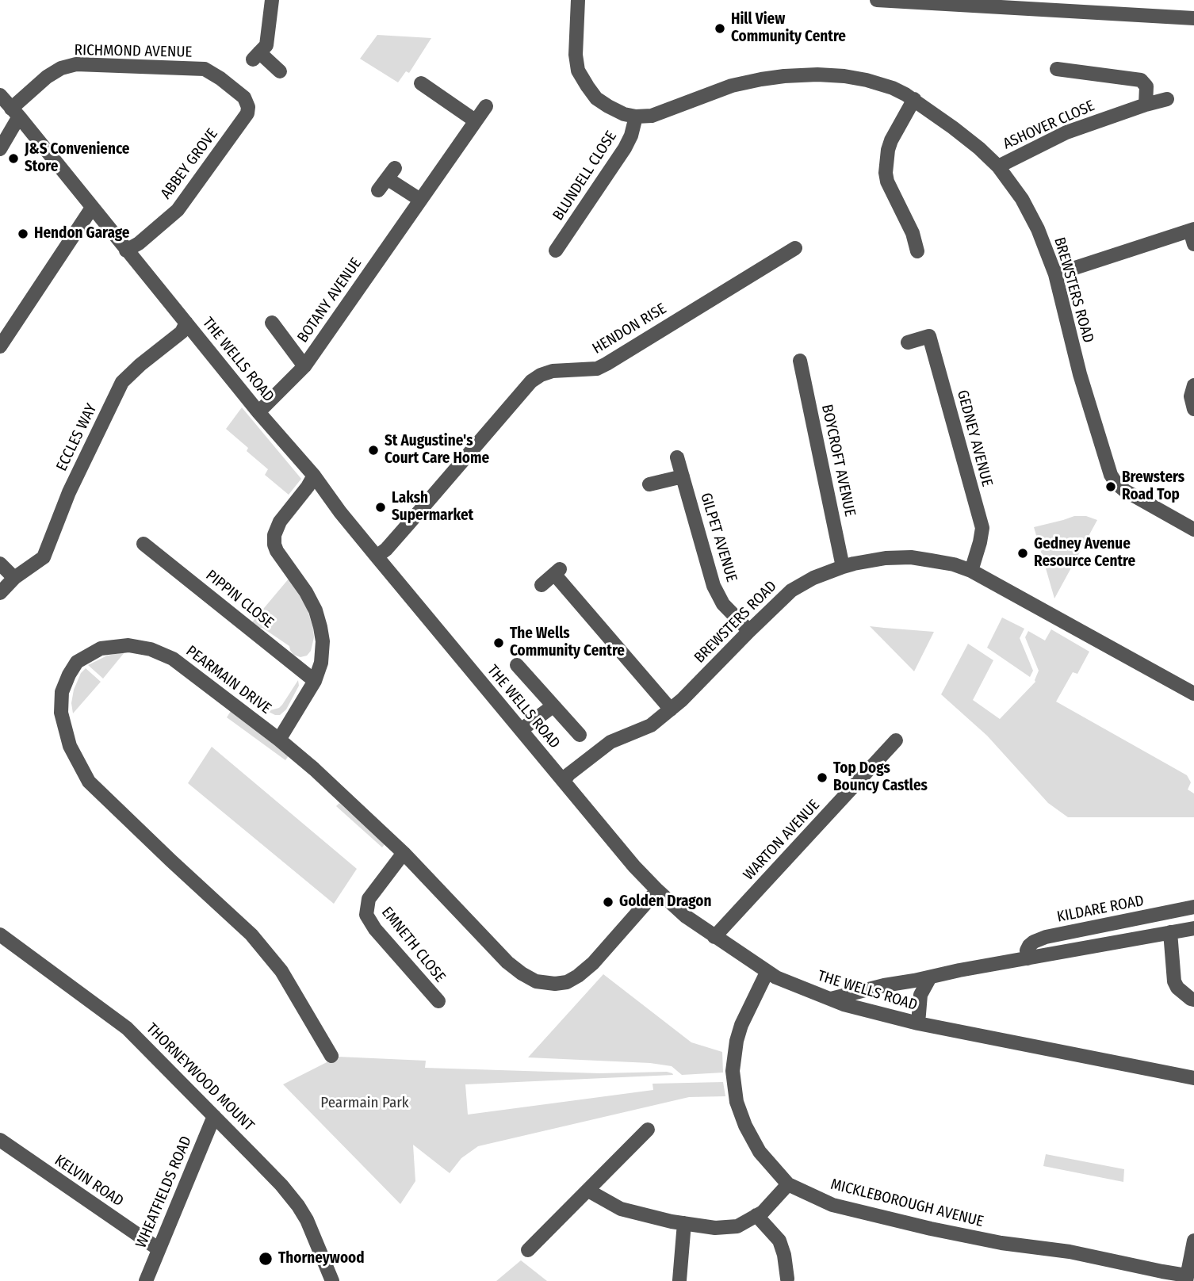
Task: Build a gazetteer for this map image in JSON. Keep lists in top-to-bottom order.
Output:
{
  "streets": {
    "street": [
      "RICHMOND AVENUE",
      "ASHOVER CLOSE",
      "ABBEY GROVE",
      "BLUNDELL CLOSE",
      "BREWSTERS ROAD",
      "BOTANY AVENUE",
      "HENDON RISE",
      "THE WELLS ROAD",
      "ECCLES WAY",
      "GEDNEY AVENUE",
      "BOYCROFT AVENUE",
      "GILPET AVENUE",
      "PIPPIN CLOSE",
      "PEARMAIN DRIVE",
      "WARTON AVENUE",
      "KILDARE ROAD",
      "EMNETH CLOSE",
      "THORNEYWOOD MOUNT",
      "KELVIN ROAD",
      "WHEATFIELDS ROAD",
      "MICKLEBOROUGH AVENUE"
    ]
  },
  "crossings": [
    ["RICHMOND AVENUE", "ABBEY GROVE"],
    ["RICHMOND AVENUE", "THE WELLS ROAD"],
    ["ASHOVER CLOSE", "BREWSTERS ROAD"],
    ["ABBEY GROVE", "THE WELLS ROAD"],
    ["BLUNDELL CLOSE", "BREWSTERS ROAD"],
    ["BREWSTERS ROAD", "THE WELLS ROAD"],
    ["BREWSTERS ROAD", "GEDNEY AVENUE"],
    ["BREWSTERS ROAD", "BOYCROFT AVENUE"],
    ["BREWSTERS ROAD", "GILPET AVENUE"],
    ["BOTANY AVENUE", "THE WELLS ROAD"],
    ["HENDON RISE", "THE WELLS ROAD"],
    ["THE WELLS ROAD", "ECCLES WAY"],
    ["THE WELLS ROAD", "PEARMAIN DRIVE"],
    ["THE WELLS ROAD", "WARTON AVENUE"],
    ["THE WELLS ROAD", "MICKLEBOROUGH AVENUE"],
    ["PEARMAIN DRIVE", "EMNETH CLOSE"],
    ["THORNEYWOOD MOUNT", "WHEATFIELDS ROAD"],
    ["KELVIN ROAD", "WHEATFIELDS ROAD"]
  ],
  "parks": ["Pearmain Park"],
  "places": [
    "Hill View Community Centre",
    "J&S Convenience Store",
    "Hendon Garage",
    "St Augustine's Court Care Home",
    "Brewsters Road Top",
    "Laksh Supermarket",
    "Gedney Avenue Resource Centre",
    "The Wells Community Centre",
    "Top Dogs Bouncy Castles",
    "Golden Dragon",
    "Thorneywood"
  ]
}
